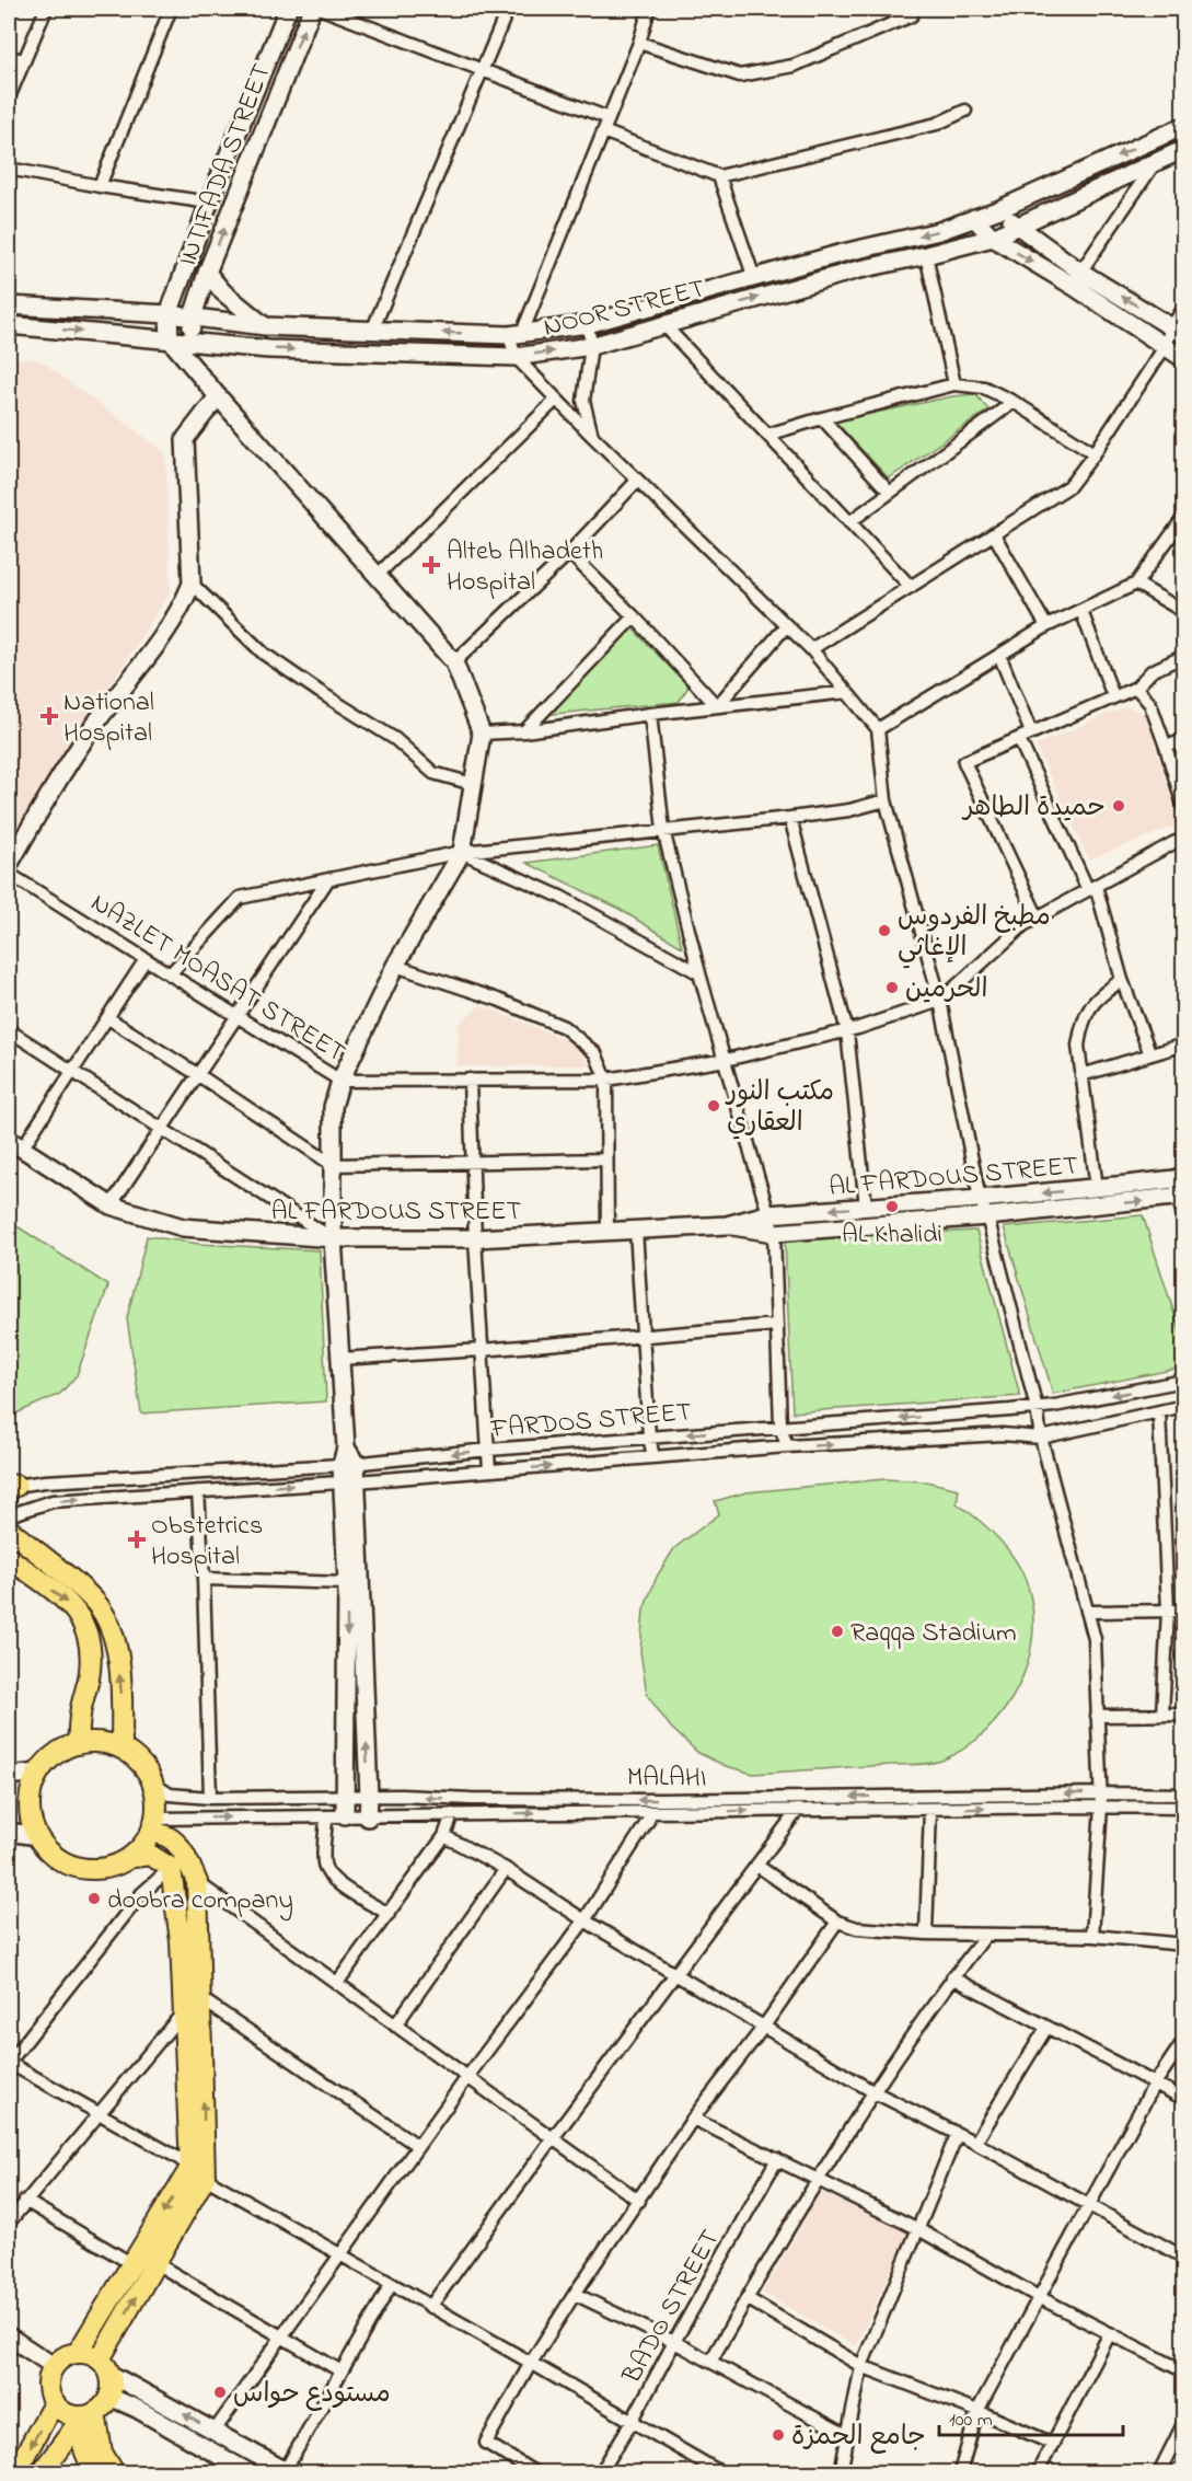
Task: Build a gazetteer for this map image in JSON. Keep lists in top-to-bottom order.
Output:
{
  "streets": {
    "main road": ["INTIFADA STREET", "NOOR STREET", "AL FARDOUS STREET"],
    "street": [
      "NAZLET MOASAT STREET",
      "FARDOS STREET",
      "MALAHI",
      "BADO STREET"
    ]
  },
  "crossings": [
    ["INTIFADA STREET", "NOOR STREET"]
  ],
  "places": {
    "health": ["Alteb Alhadeth Hospital", "National Hospital", "Obstetrics Hospital"],
    "other": [
      "حميدة الطاهر",
      "مطبخ الفردوس الإغاثي",
      "الحرمين",
      "مكتب النور العقاري",
      "AL Khalidi",
      "Raqqa Stadium",
      "doobra company",
      "مستودع حواس",
      "جامع الحمزة"
    ]
  },
  "scale_bar": "100 m"
}
